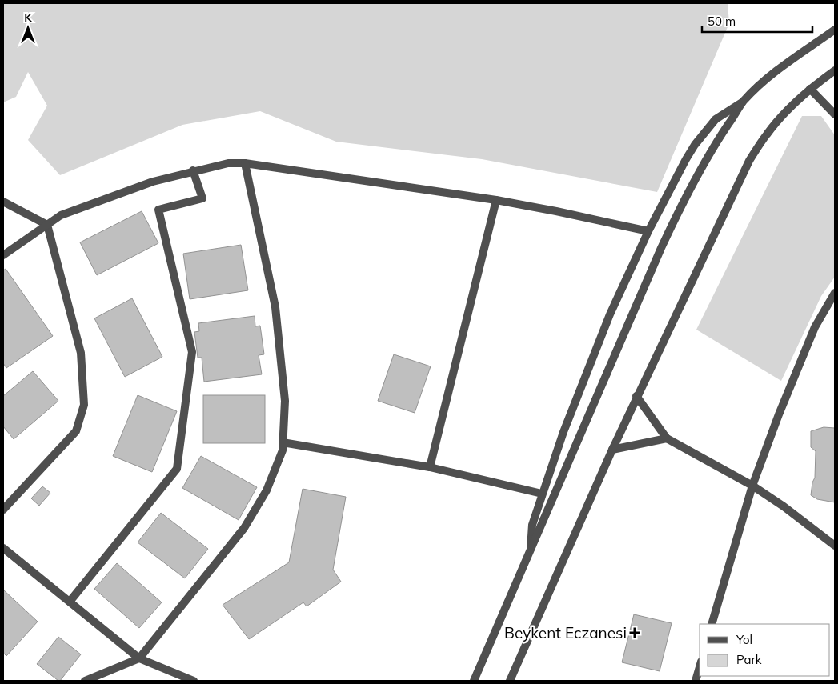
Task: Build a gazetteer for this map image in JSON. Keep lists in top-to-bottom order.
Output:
{
  "places": {
    "health": ["Beykent Eczanesi"]
  },
  "legend": ["Yol", "Park"],
  "scale_bar": "50 m",
  "north": "top"
}
